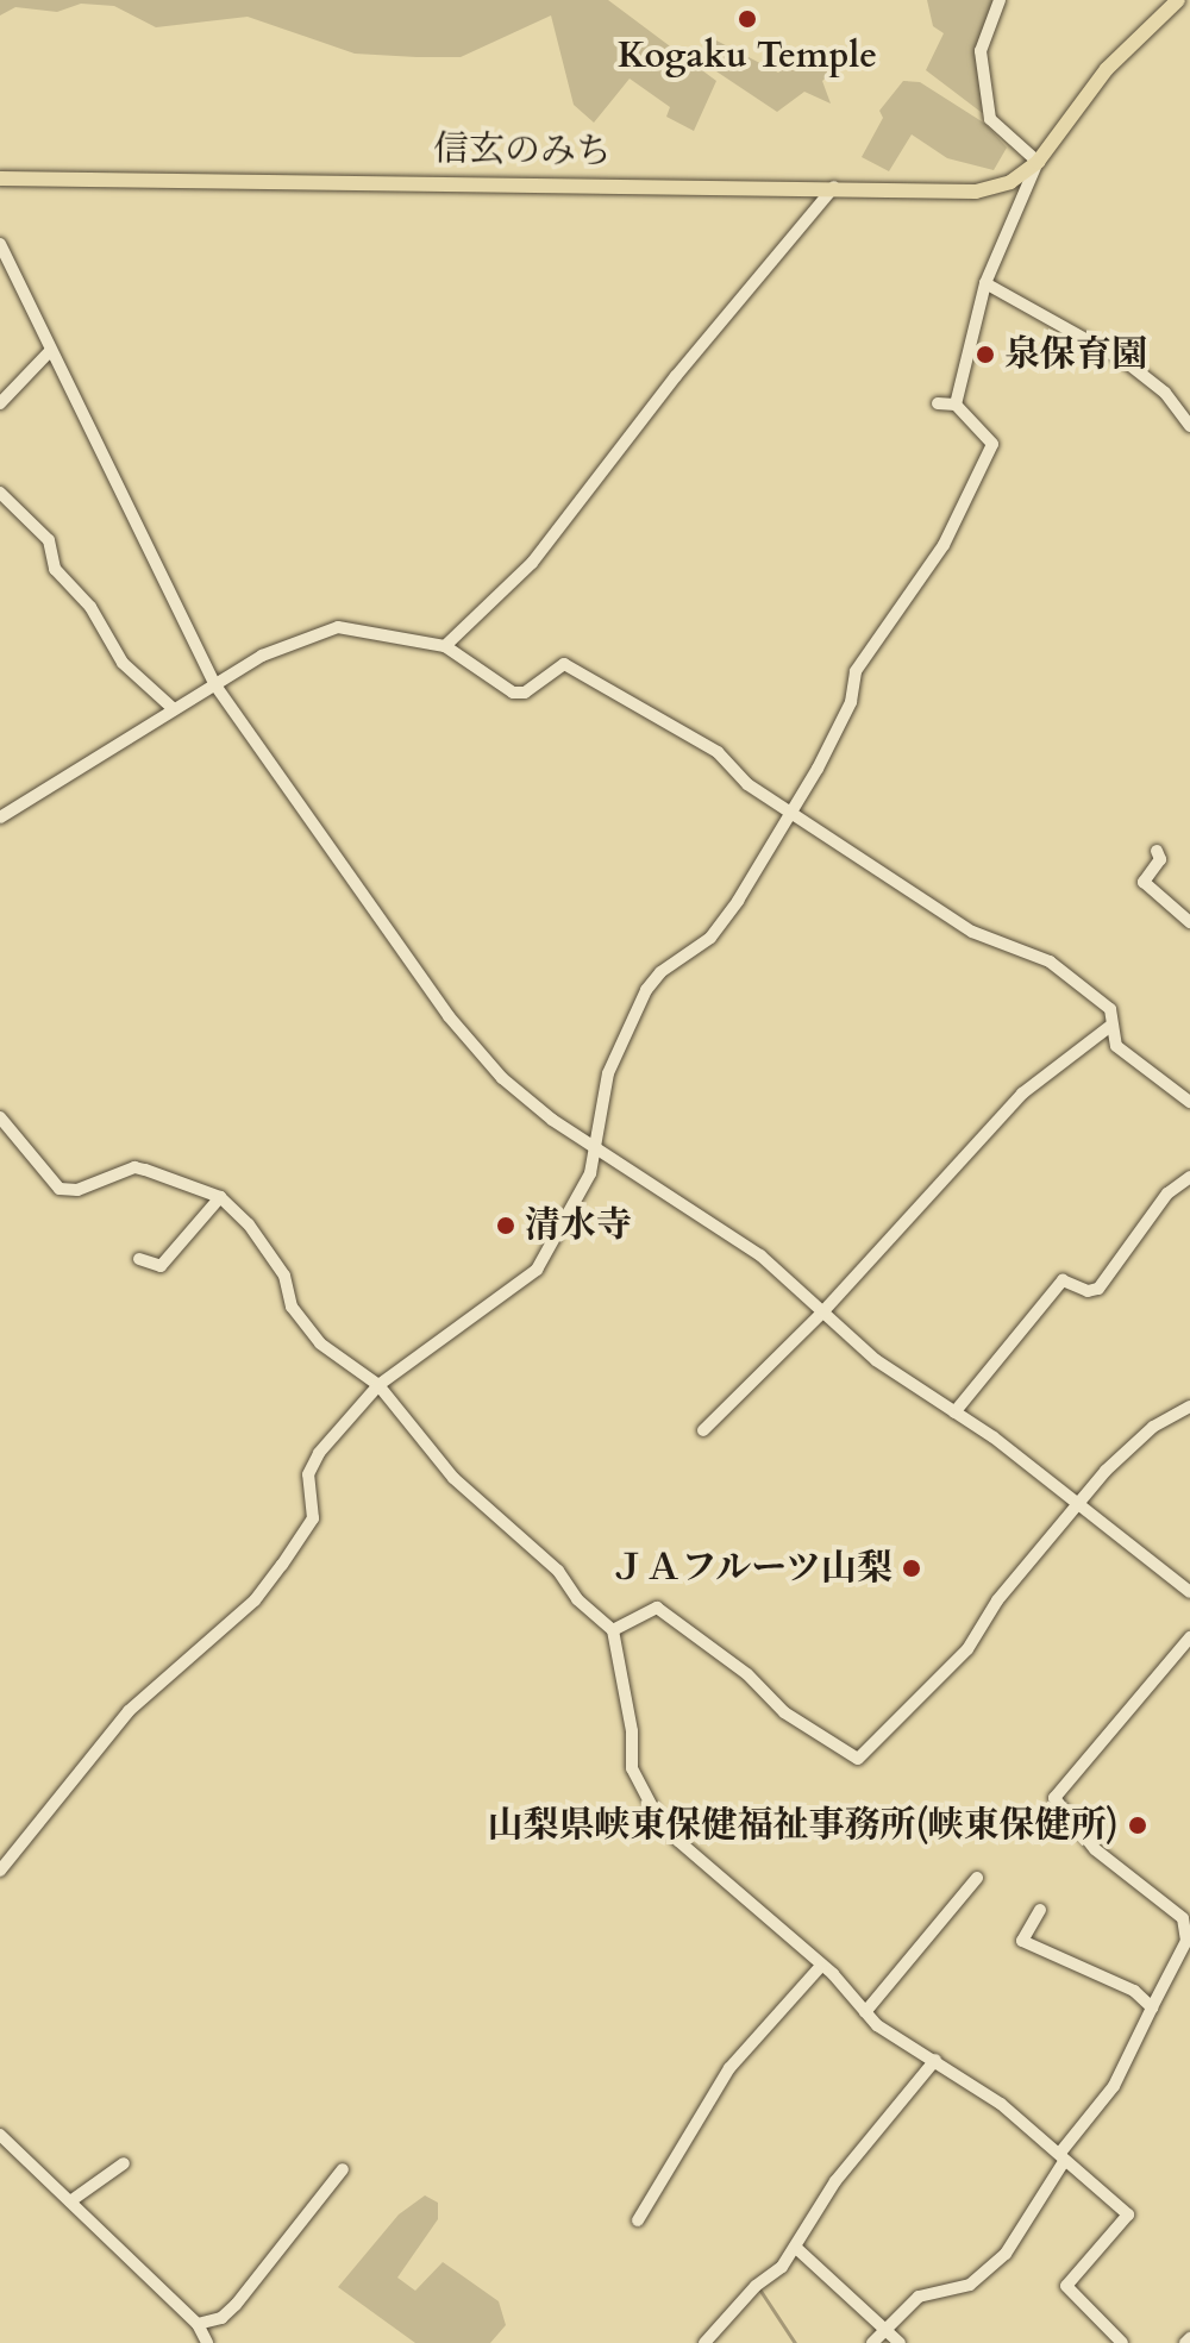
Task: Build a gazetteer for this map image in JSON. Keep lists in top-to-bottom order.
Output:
{
  "streets": {
    "main road": ["信玄のみち"]
  },
  "places": [
    "Kogaku Temple",
    "泉保育園",
    "清水寺",
    "ＪＡフルーツ山梨",
    "山梨県峡東保健福祉事務所(峡東保健所)"
  ]
}
